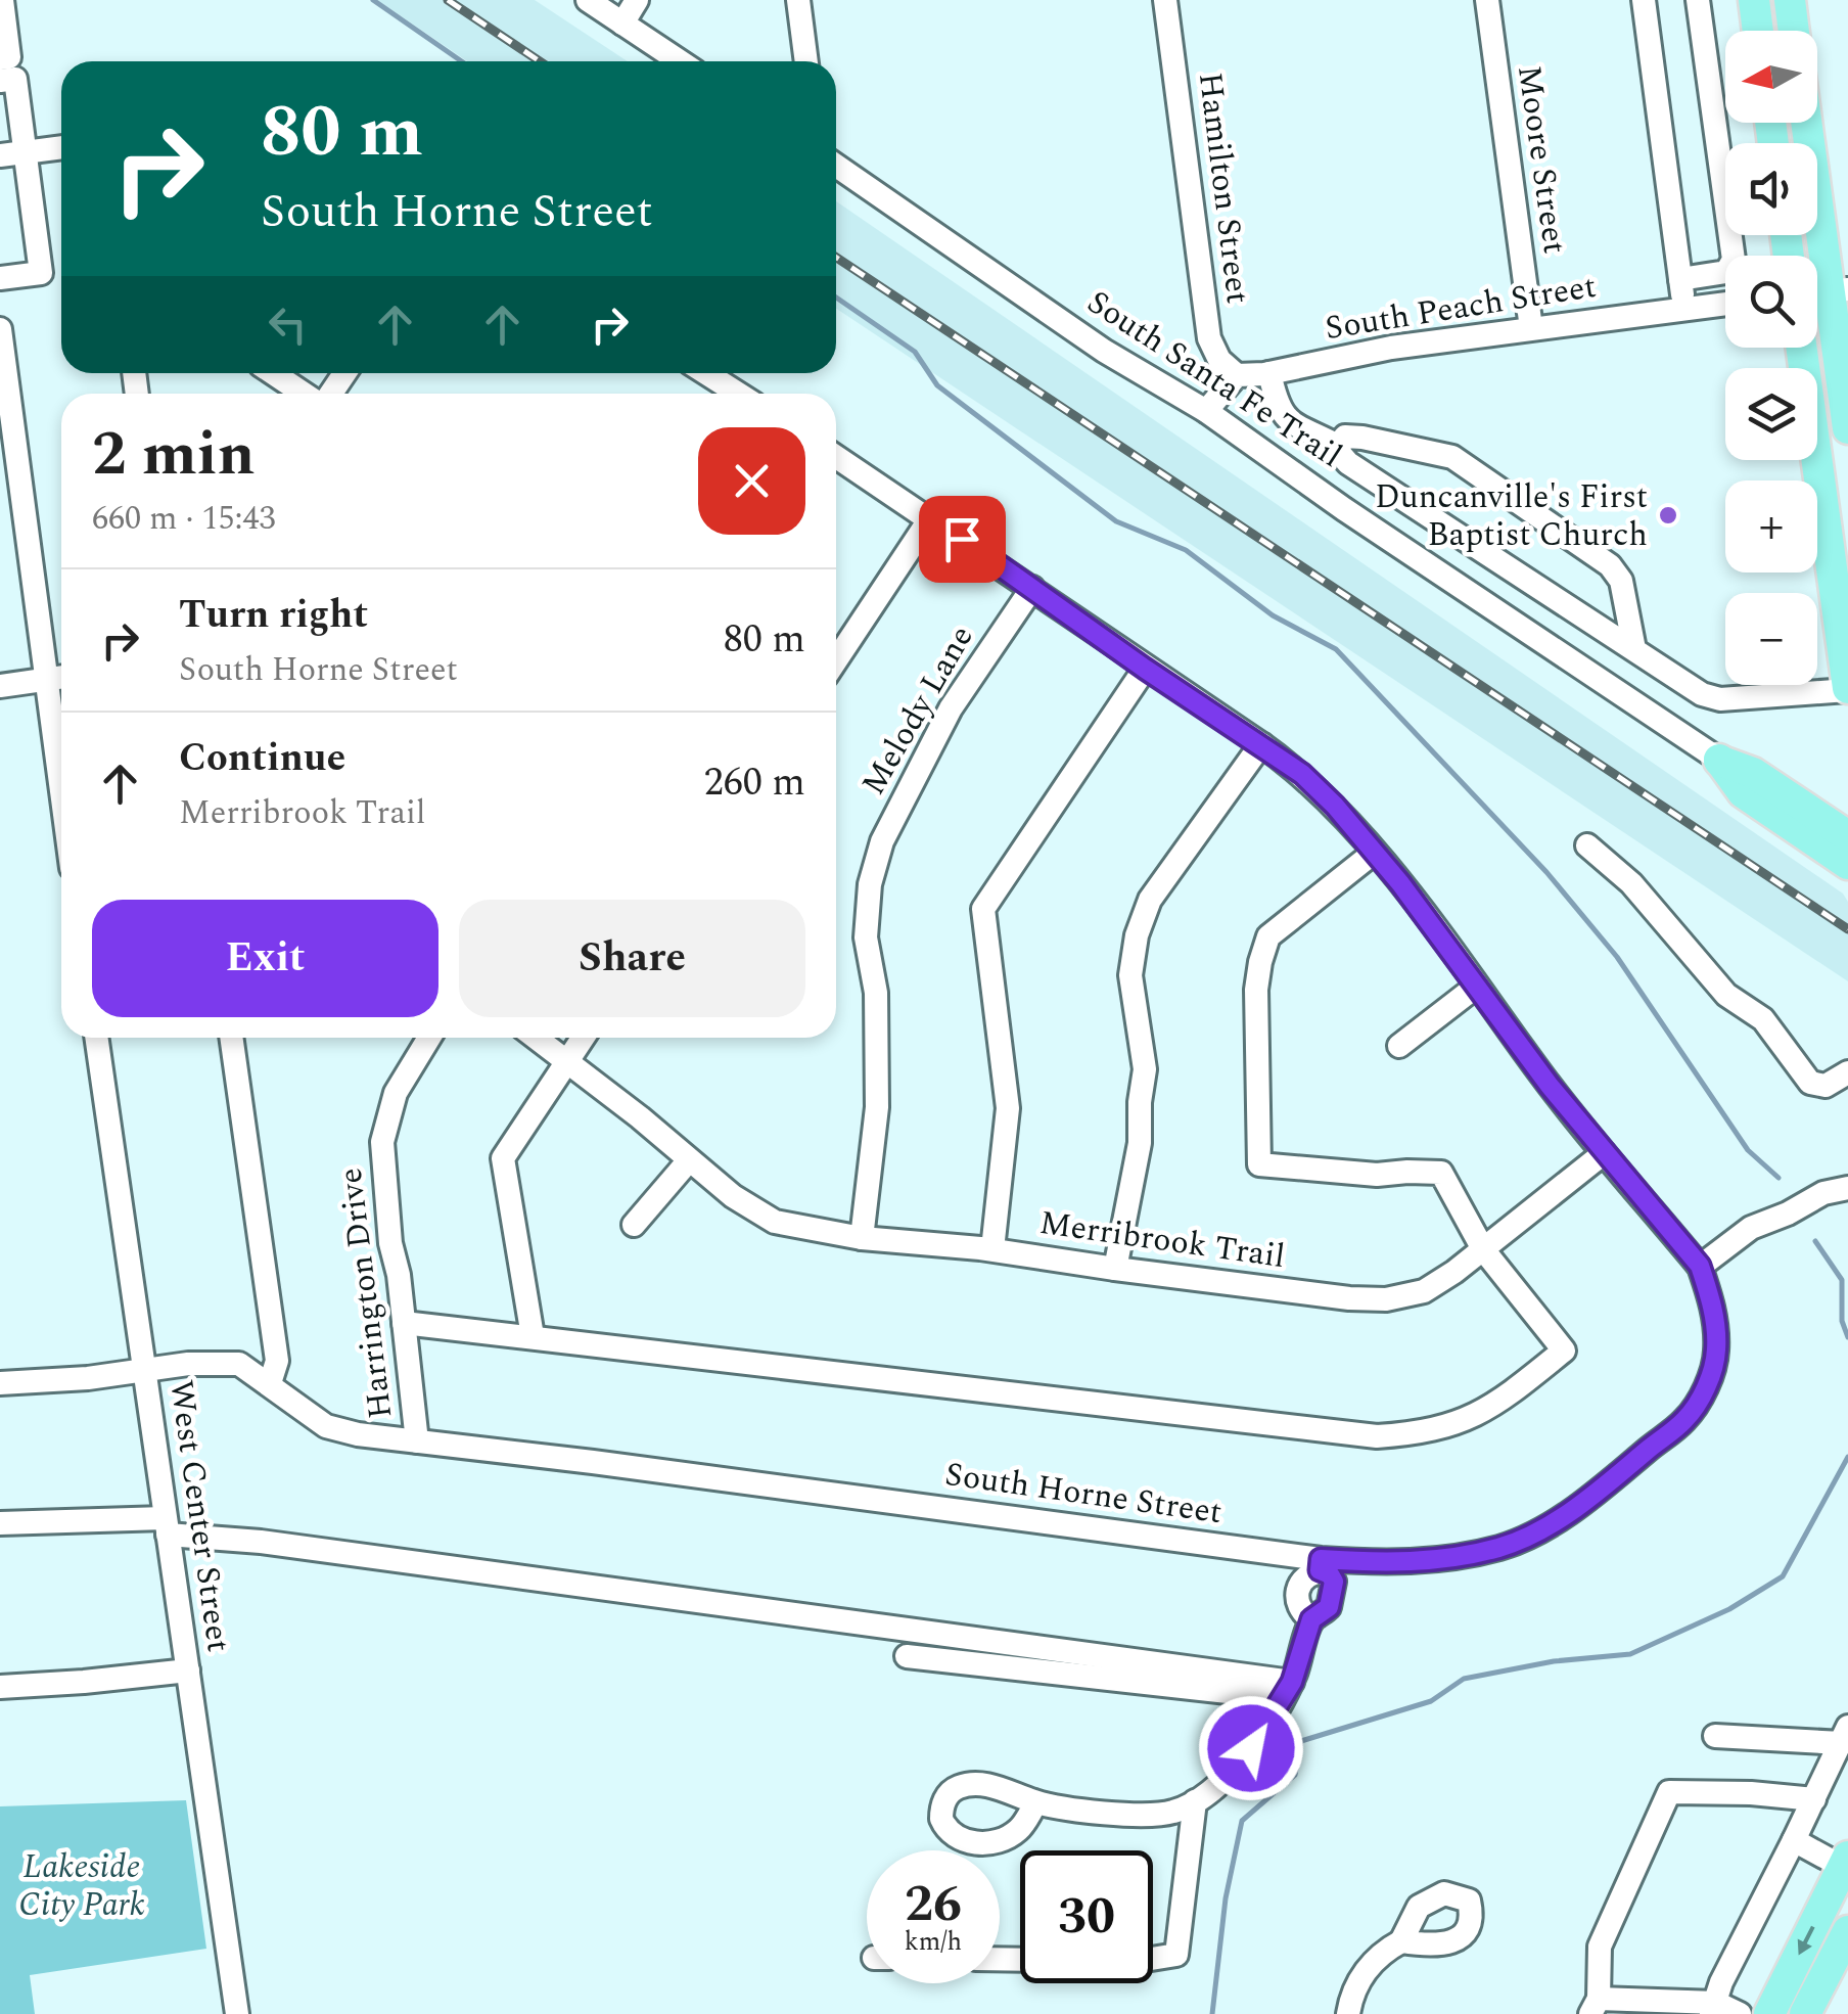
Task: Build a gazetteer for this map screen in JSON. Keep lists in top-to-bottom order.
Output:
{
  "streets": {
    "main road": ["South Santa Fe Trail"],
    "street": [
      "Moore Street",
      "Hamilton Street",
      "South Peach Street",
      "Melody Lane",
      "Merribrook Trail",
      "Harrington Drive",
      "South Horne Street",
      "West Center Street"
    ]
  },
  "crossings": [
    ["Moore Street", "South Peach Street"],
    ["Hamilton Street", "South Peach Street"],
    ["Melody Lane", "Merribrook Trail"],
    ["Merribrook Trail", "South Horne Street"],
    ["Harrington Drive", "South Horne Street"],
    ["South Horne Street", "West Center Street"]
  ],
  "parks": ["Lakeside City Park"],
  "places": ["Duncanville's First Baptist Church"],
  "north": "left",
  "page": {
    "map_buttons": ["+", "−"],
    "turn": ["80 m", "South Horne Street"],
    "heading": ["2 min", "660 m · 15:43"],
    "list": [
      {
        "name": "Turn right",
        "note": "South Horne Street",
        "value": "80 m"
      },
      {
        "name": "Continue",
        "note": "Merribrook Trail",
        "value": "260 m"
      }
    ],
    "buttons": ["Exit", "Share"],
    "speed": "26 km/h",
    "limit": "30"
  }
}
